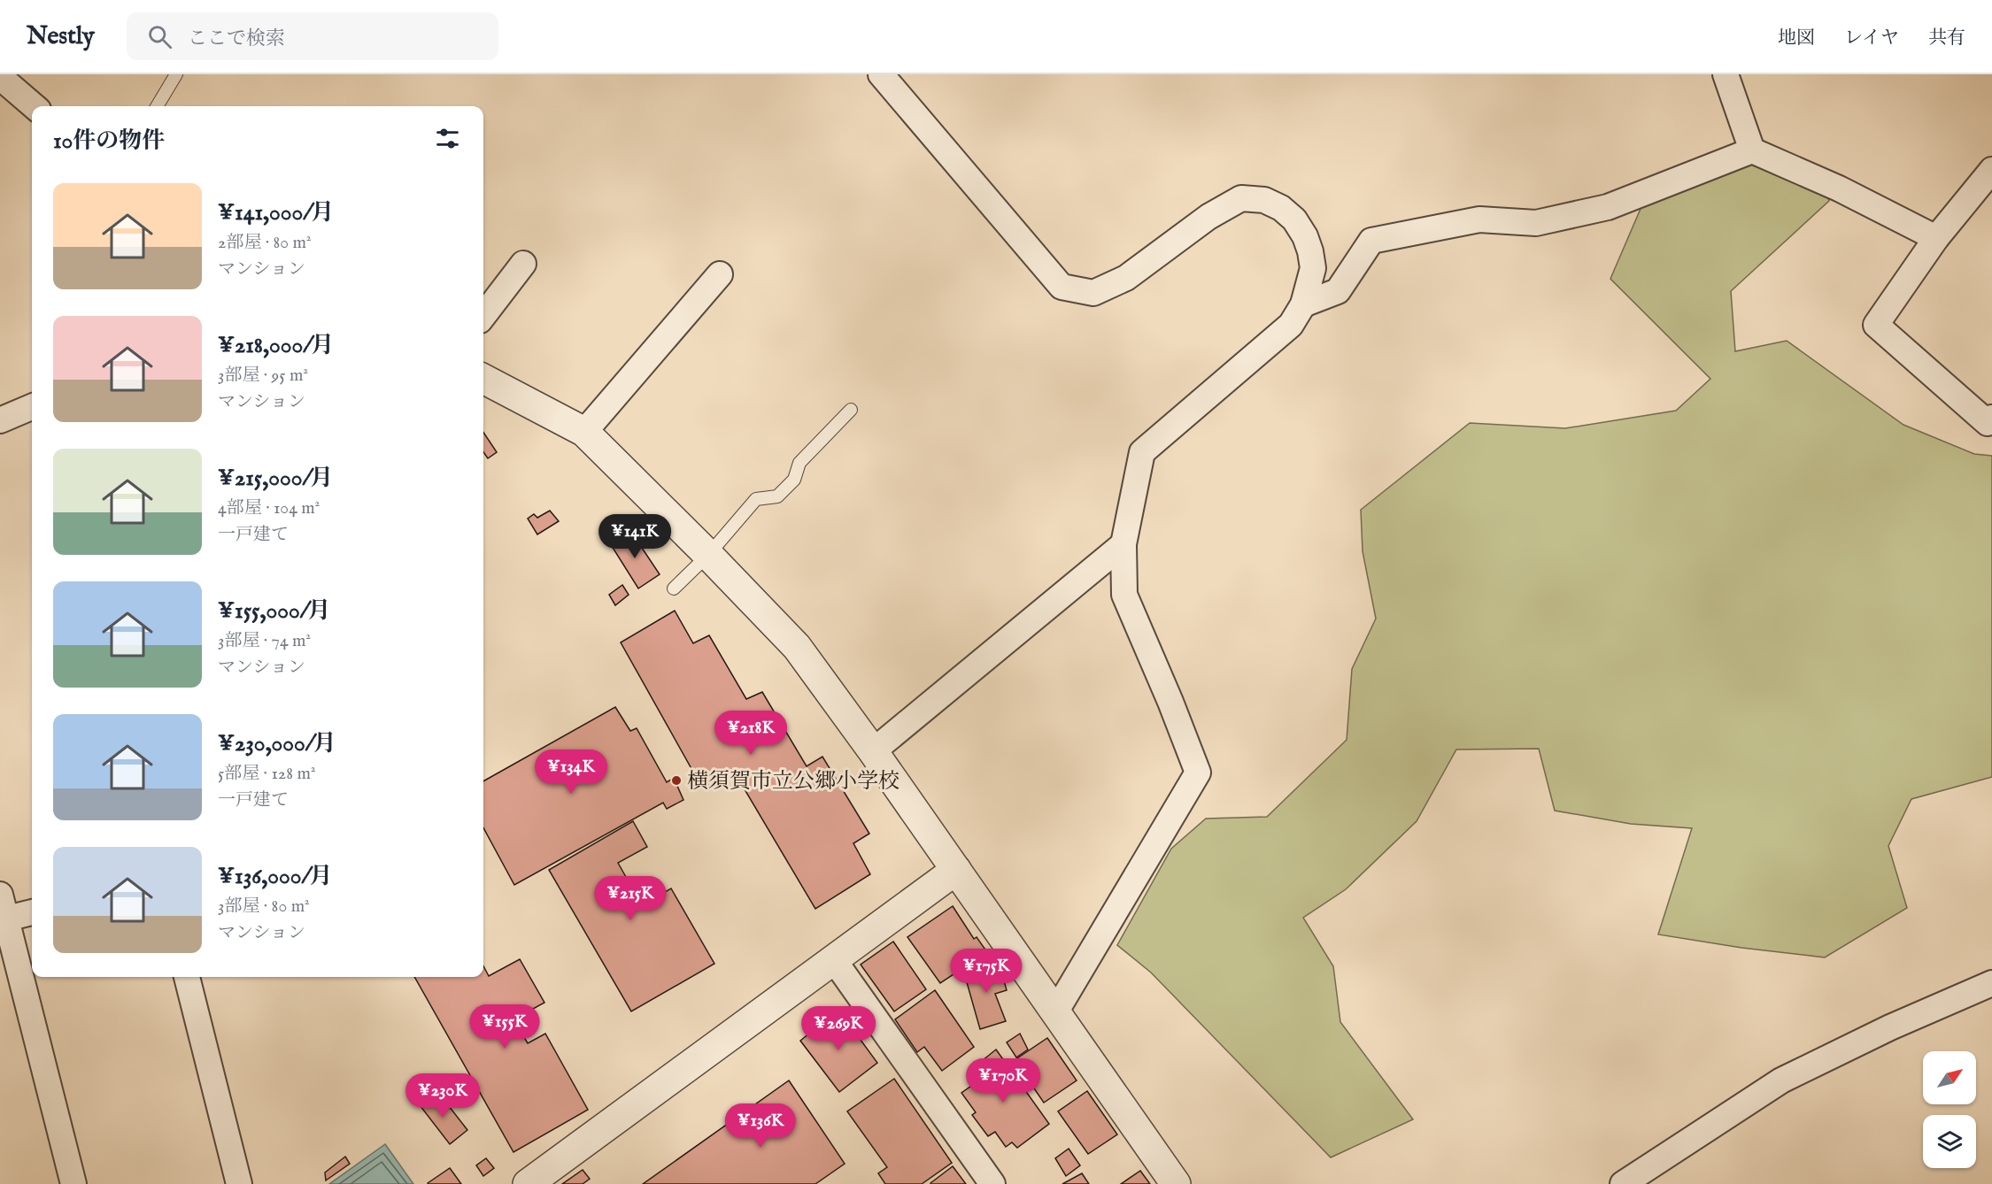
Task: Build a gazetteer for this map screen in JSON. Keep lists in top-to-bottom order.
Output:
{
  "places": ["横須賀市立公郷小学校"],
  "north": "top right",
  "page": {
    "header": "Nestly",
    "search": "ここで検索",
    "nav": ["地図", "レイヤ", "共有"],
    "heading": "10件の物件",
    "list": [
      {
        "name": "¥141,000/月",
        "note": "2部屋 · 80 m² · マンション"
      },
      {
        "name": "¥218,000/月",
        "note": "3部屋 · 95 m² · マンション"
      },
      {
        "name": "¥215,000/月",
        "note": "4部屋 · 104 m² · 一戸建て"
      },
      {
        "name": "¥155,000/月",
        "note": "3部屋 · 74 m² · マンション"
      },
      {
        "name": "¥230,000/月",
        "note": "5部屋 · 128 m² · 一戸建て"
      },
      {
        "name": "¥136,000/月",
        "note": "3部屋 · 80 m² · マンション"
      }
    ],
    "price": [
      "¥141K",
      "¥218K",
      "¥134K",
      "¥215K",
      "¥175K",
      "¥155K",
      "¥269K",
      "¥170K",
      "¥230K",
      "¥136K"
    ]
  }
}
